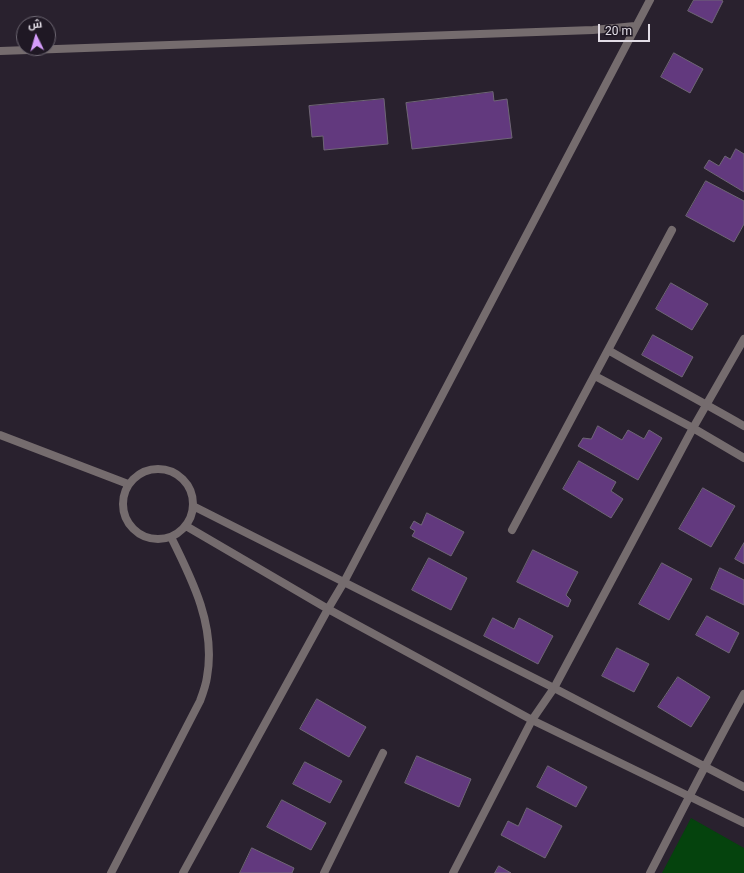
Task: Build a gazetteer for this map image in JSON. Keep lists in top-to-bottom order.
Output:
{
  "scale_bar": "20 m",
  "north": "top"
}
